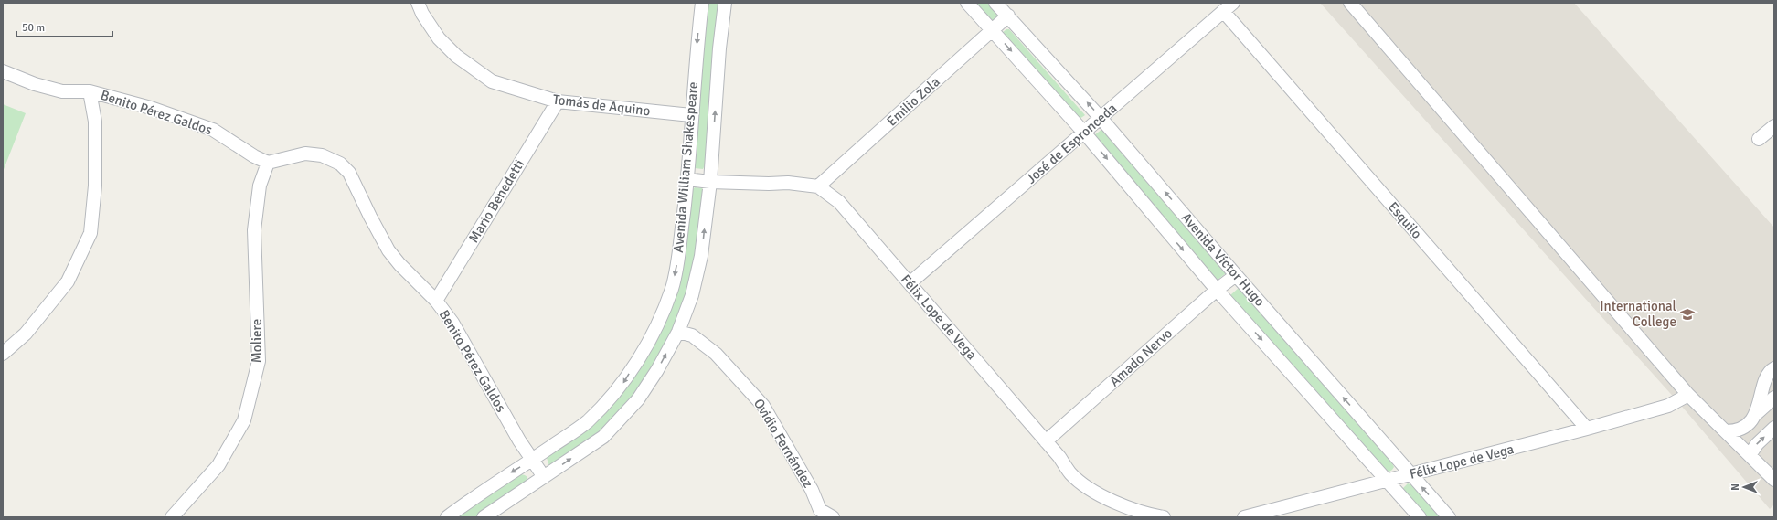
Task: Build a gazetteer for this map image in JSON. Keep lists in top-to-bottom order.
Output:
{
  "streets": {
    "street": [
      "Emilio Zola",
      "Tomás de Aquino",
      "Benito Pérez Galdos",
      "José de Espronceda",
      "Avenida William Shakespeare",
      "Mario Benedetti",
      "Esquilo",
      "Avenida Víctor Hugo",
      "Félix Lope de Vega",
      "Moliere",
      "Amado Nervo",
      "Ovidio Fernández"
    ]
  },
  "crossings": [
    ["Emilio Zola", "Avenida Víctor Hugo"],
    ["Emilio Zola", "Félix Lope de Vega"],
    ["Tomás de Aquino", "Avenida William Shakespeare"],
    ["Tomás de Aquino", "Mario Benedetti"],
    ["Benito Pérez Galdos", "Avenida William Shakespeare"],
    ["Benito Pérez Galdos", "Mario Benedetti"],
    ["Benito Pérez Galdos", "Moliere"],
    ["José de Espronceda", "Esquilo"],
    ["José de Espronceda", "Avenida Víctor Hugo"],
    ["José de Espronceda", "Félix Lope de Vega"],
    ["Avenida William Shakespeare", "Félix Lope de Vega"],
    ["Avenida William Shakespeare", "Ovidio Fernández"],
    ["Esquilo", "Félix Lope de Vega"],
    ["Avenida Víctor Hugo", "Félix Lope de Vega"],
    ["Avenida Víctor Hugo", "Amado Nervo"],
    ["Félix Lope de Vega", "Amado Nervo"]
  ],
  "places": {
    "school or university": ["International College"]
  },
  "scale_bar": "50 m",
  "north": "left"
}
